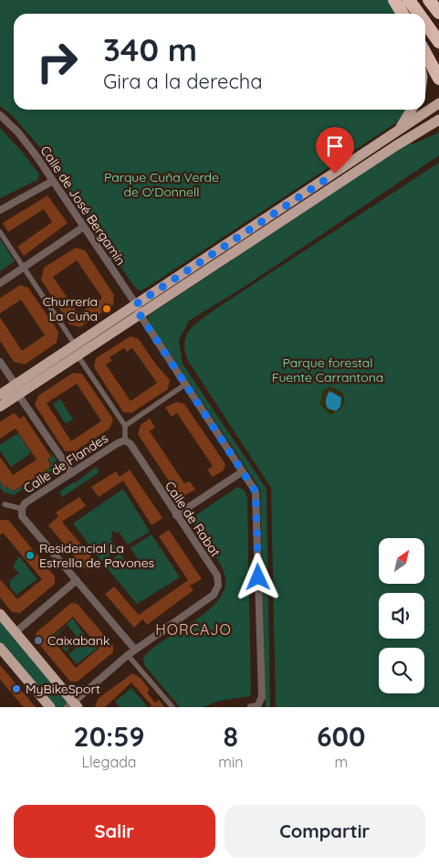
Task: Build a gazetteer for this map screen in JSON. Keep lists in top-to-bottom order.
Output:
{
  "streets": {
    "street": ["Calle de José Bergamín", "Calle de Flandes", "Calle de Rabat"]
  },
  "crossings": [
    ["Calle de Flandes", "Calle de Rabat"]
  ],
  "districts": ["HORCAJO"],
  "parks": ["Parque Cuña Verde de O'Donnell", "Parque forestal Fuente Carrantona"],
  "places": [
    "Churrería La Cuña",
    "Residencial La Estrella de Pavones",
    "Caixabank",
    "MyBikeSport"
  ],
  "north": "top right",
  "page": {
    "turn": ["340 m", "Gira a la derecha"],
    "eta": [
      "20:59",
      "Llegada",
      "8",
      "min",
      "600",
      "m"
    ],
    "buttons": ["Salir", "Compartir"]
  }
}
